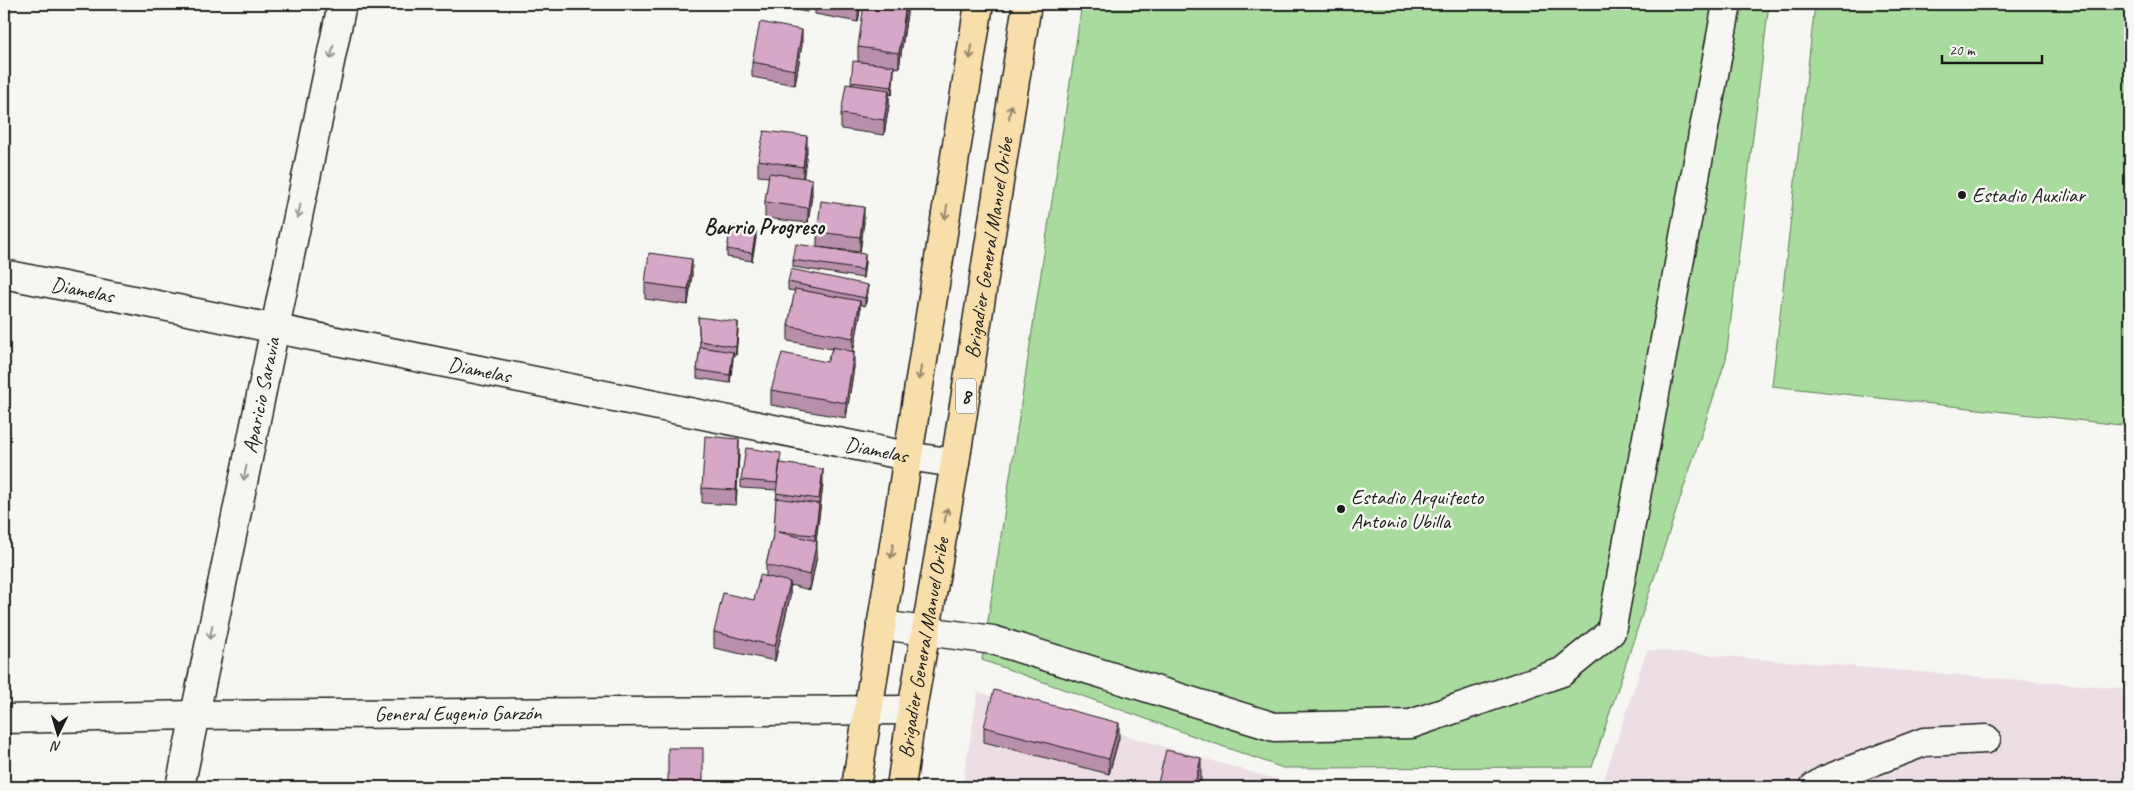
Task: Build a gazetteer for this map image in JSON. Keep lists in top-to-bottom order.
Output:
{
  "streets": {
    "main road": ["Brigadier General Manuel Oribe", "8"],
    "street": ["Diamelas", "Aparicio Saravia", "General Eugenio Garzón"]
  },
  "crossings": [
    ["Brigadier General Manuel Oribe", "Diamelas"],
    ["Brigadier General Manuel Oribe", "General Eugenio Garzón"],
    ["Diamelas", "Aparicio Saravia"],
    ["Aparicio Saravia", "General Eugenio Garzón"]
  ],
  "one_way": ["Aparicio Saravia"],
  "districts": ["Barrio Progreso"],
  "places": ["Estadio Auxiliar", "Estadio Arquitecto Antonio Ubilla"],
  "scale_bar": "20 m",
  "north": "bottom"
}
